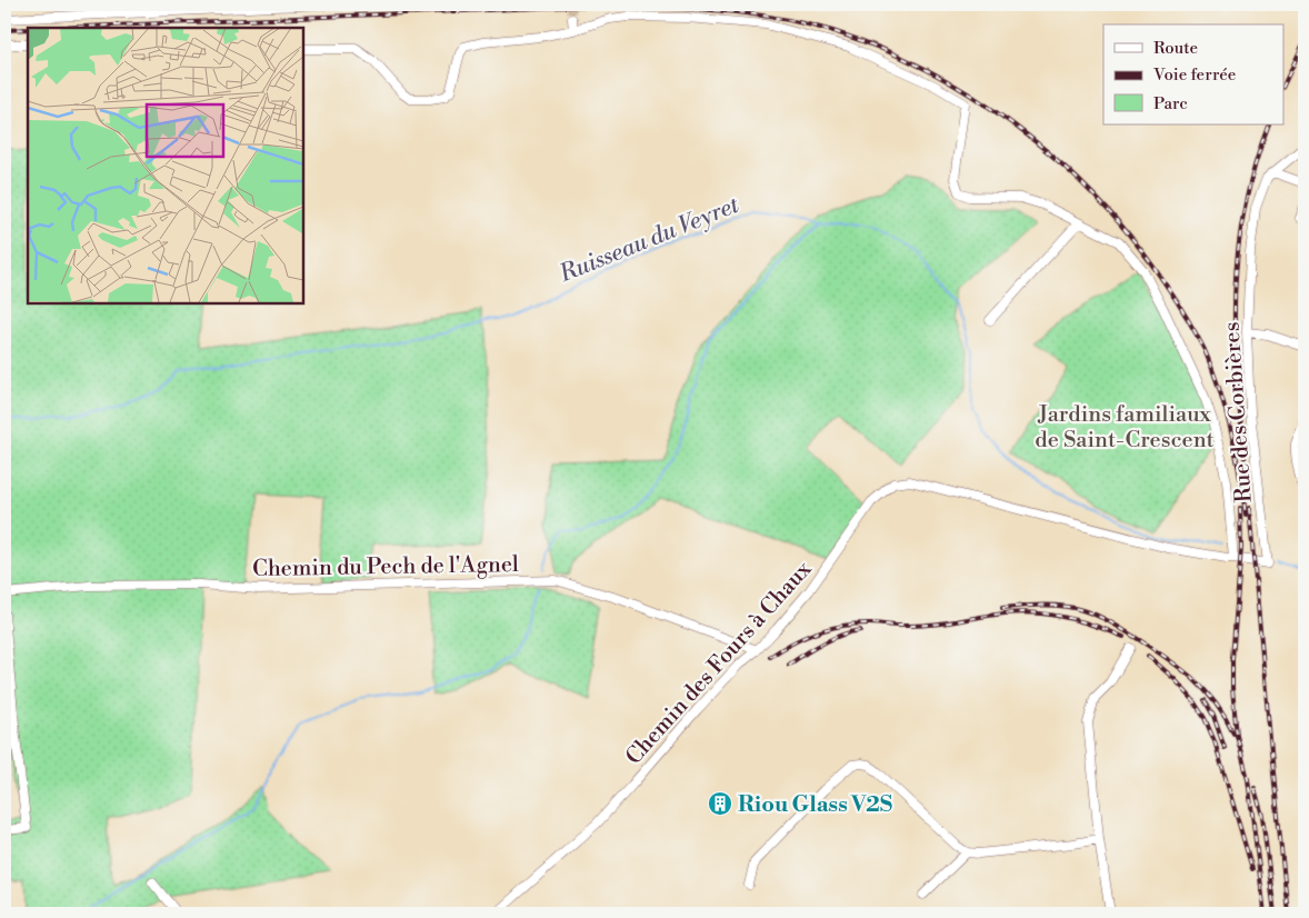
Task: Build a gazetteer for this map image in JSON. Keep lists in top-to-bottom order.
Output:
{
  "streets": {
    "street": ["Rue des Corbières", "Chemin du Pech de l'Agnel", "Chemin des Fours à Chaux"]
  },
  "crossings": [
    ["Rue des Corbières", "Chemin des Fours à Chaux"],
    ["Chemin du Pech de l'Agnel", "Chemin des Fours à Chaux"]
  ],
  "water": ["Ruisseau du Veyret"],
  "parks": ["Jardins familiaux de Saint-Crescent"],
  "places": {
    "building": ["Riou Glass V2S"]
  },
  "legend": ["Route", "Voie ferrée", "Parc"]
}
